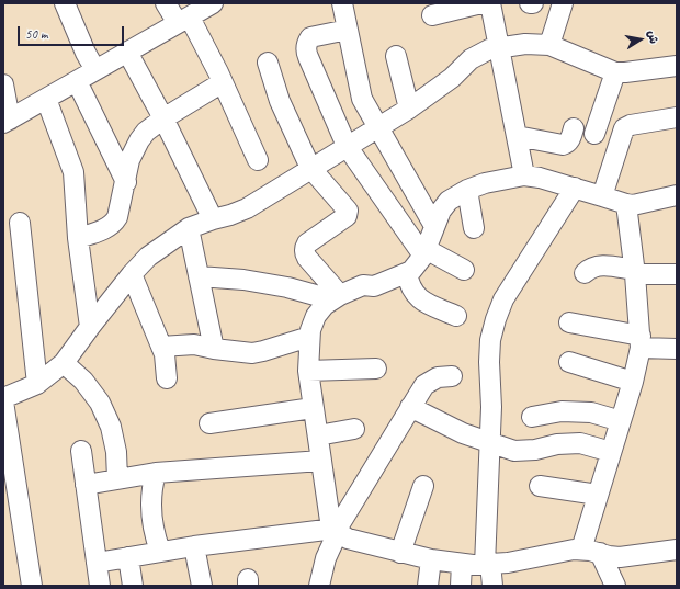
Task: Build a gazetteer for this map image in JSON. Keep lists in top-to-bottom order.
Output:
{
  "scale_bar": "50 m",
  "north": "right"
}
